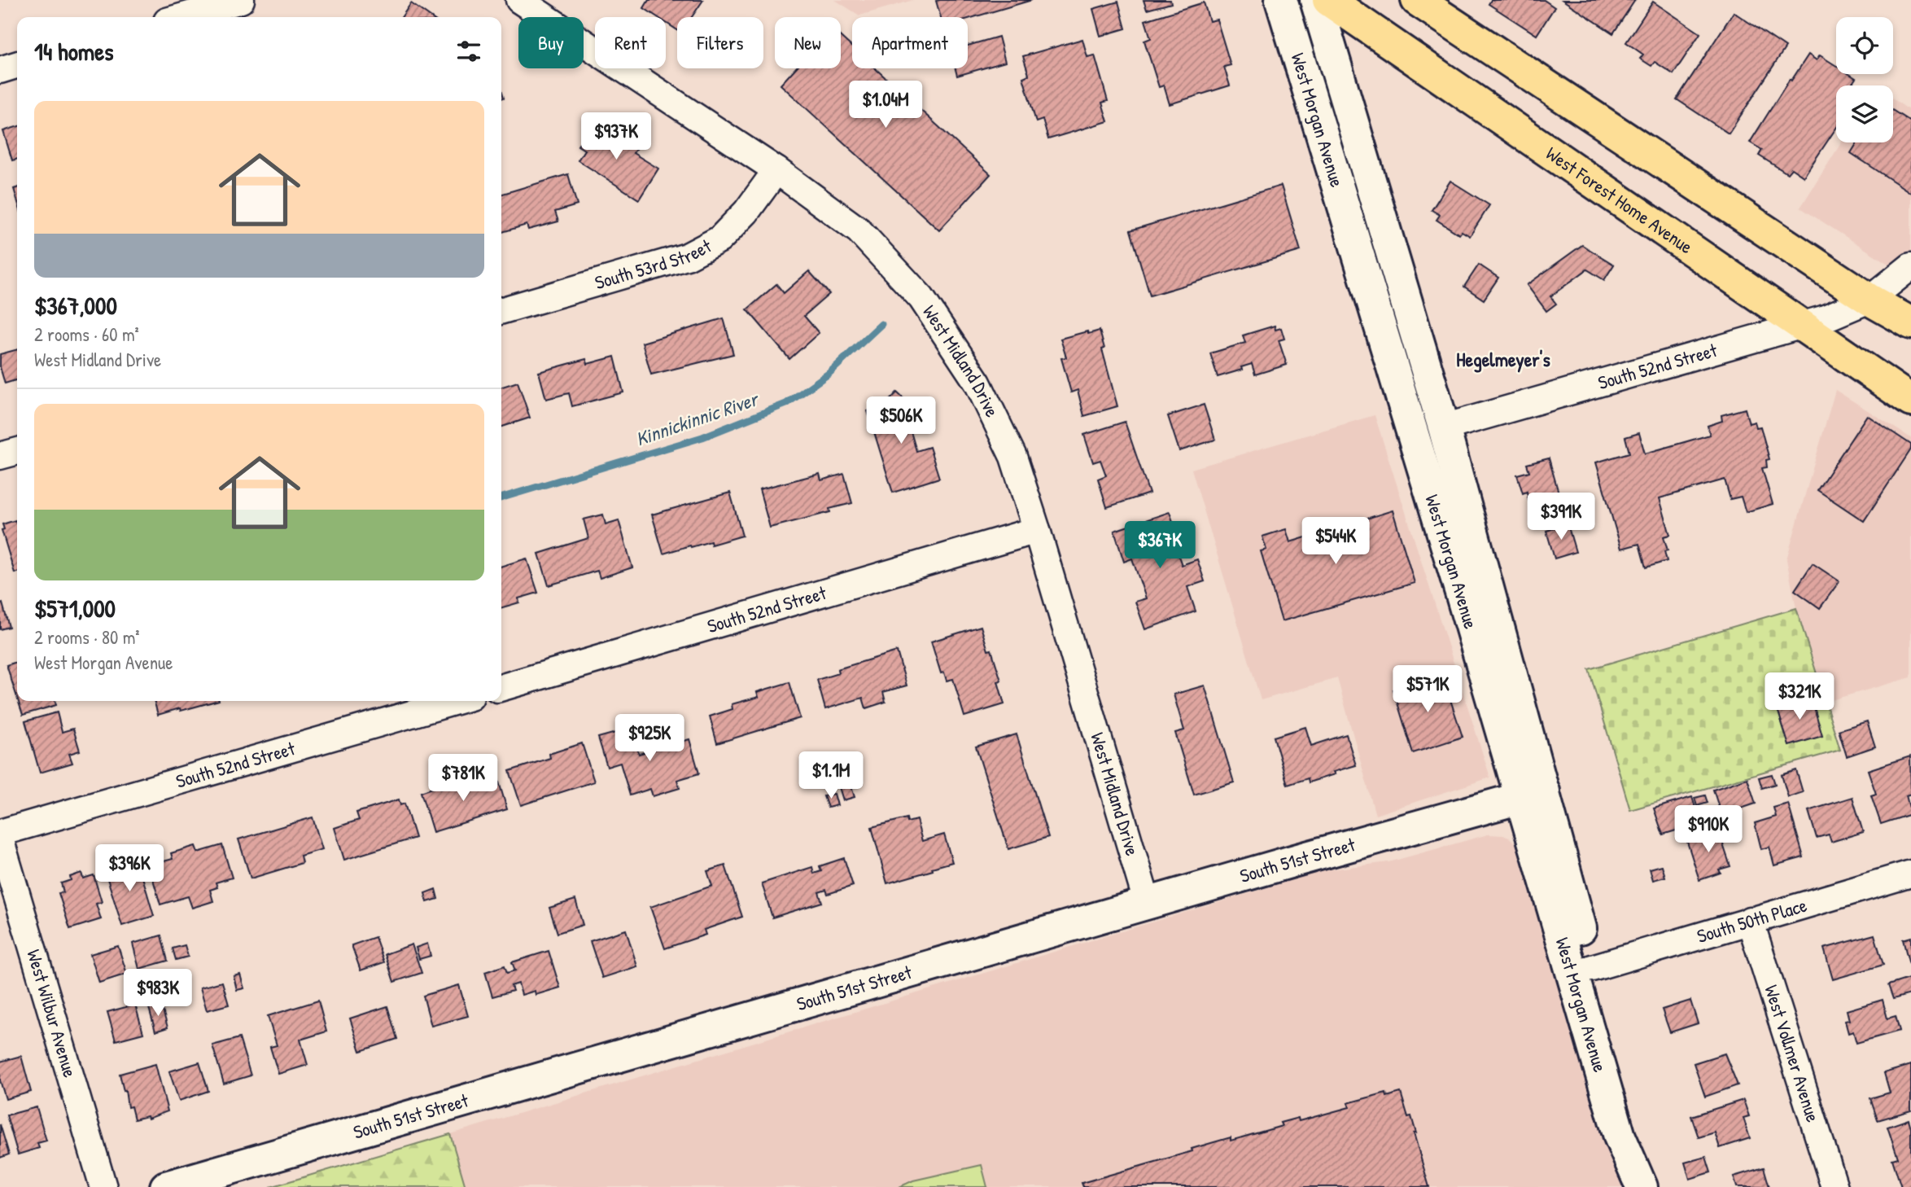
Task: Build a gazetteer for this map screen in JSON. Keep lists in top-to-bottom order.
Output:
{
  "streets": {
    "main road": ["West Forest Home Avenue"],
    "street": [
      "West Morgan Avenue",
      "South 53rd Street",
      "West Midland Drive",
      "South 52nd Street",
      "South 51st Street",
      "South 50th Place",
      "West Wilbur Avenue",
      "West Vollmer Avenue"
    ]
  },
  "crossings": [
    ["West Morgan Avenue", "South 52nd Street"],
    ["West Morgan Avenue", "South 51st Street"],
    ["West Morgan Avenue", "South 50th Place"],
    ["West Forest Home Avenue", "South 52nd Street"],
    ["South 53rd Street", "West Midland Drive"],
    ["West Midland Drive", "South 52nd Street"],
    ["West Midland Drive", "South 51st Street"],
    ["South 50th Place", "West Vollmer Avenue"]
  ],
  "districts": ["Hegelmeyer's"],
  "water": ["Kinnickinnic River"],
  "page": {
    "chip": [
      "Buy",
      "Rent",
      "Filters",
      "New",
      "Apartment"
    ],
    "heading": "14 homes",
    "price": [
      "$1.04M",
      "$937K",
      "$506K",
      "$391K",
      "$544K",
      "$367K",
      "$571K",
      "$321K",
      "$925K",
      "$1.1M",
      "$781K",
      "$910K",
      "$396K",
      "$983K"
    ],
    "list": [
      {
        "name": "$367,000",
        "note": "2 rooms · 60 m² · West Midland Drive"
      },
      {
        "name": "$571,000",
        "note": "2 rooms · 80 m² · West Morgan Avenue"
      }
    ]
  }
}
